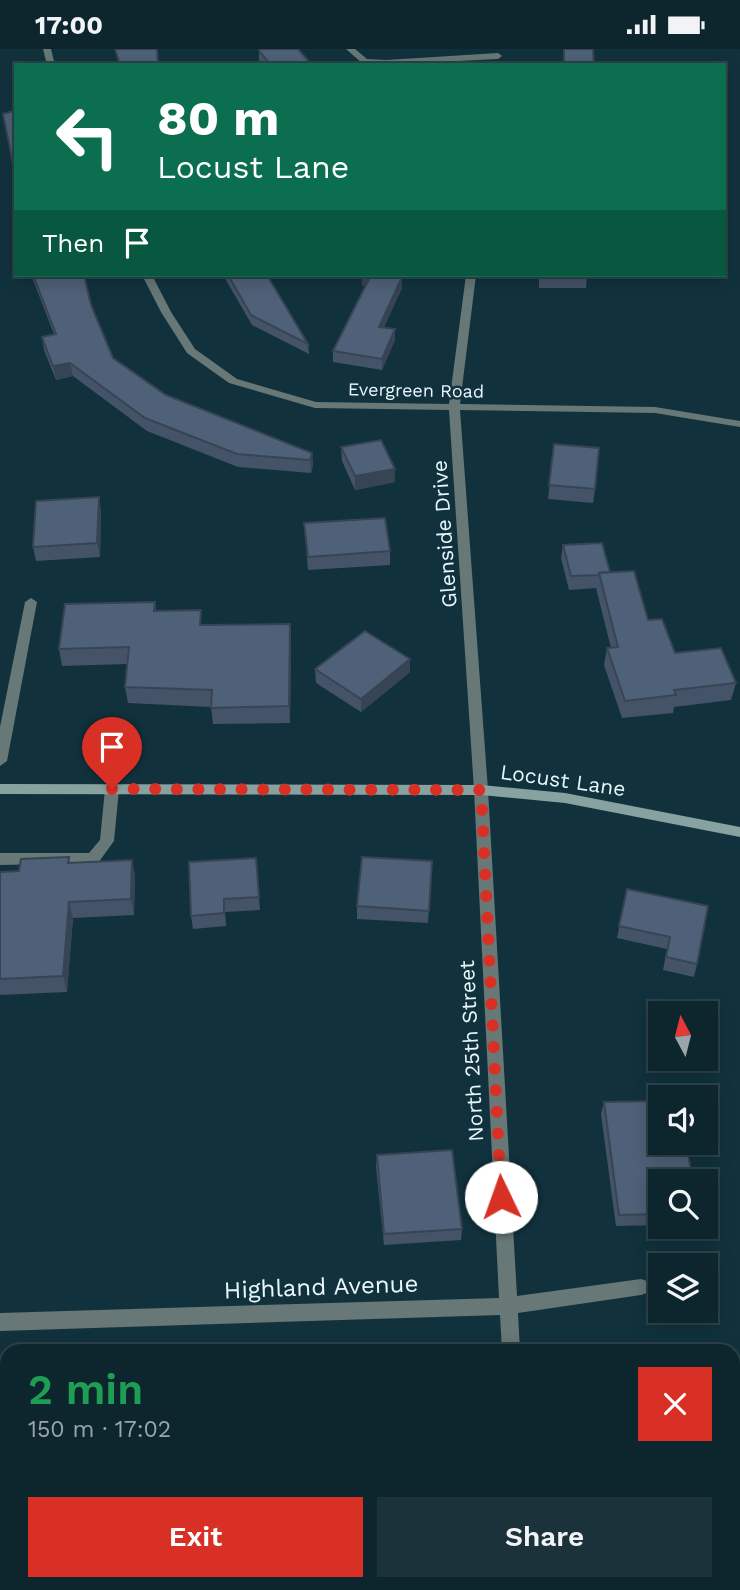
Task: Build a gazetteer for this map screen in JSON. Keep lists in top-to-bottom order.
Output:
{
  "streets": {
    "street": [
      "Evergreen Road",
      "Glenside Drive",
      "Locust Lane",
      "North 25th Street",
      "Highland Avenue"
    ]
  },
  "crossings": [
    ["Evergreen Road", "Glenside Drive"],
    ["Glenside Drive", "Locust Lane"],
    ["Glenside Drive", "North 25th Street"],
    ["Locust Lane", "North 25th Street"],
    ["North 25th Street", "Highland Avenue"]
  ],
  "north": "top",
  "page": {
    "status": "17:00",
    "turn": ["80 m", "Locust Lane"],
    "then": "Then",
    "heading": ["2 min", "150 m · 17:02"],
    "buttons": ["Exit", "Share"]
  }
}
